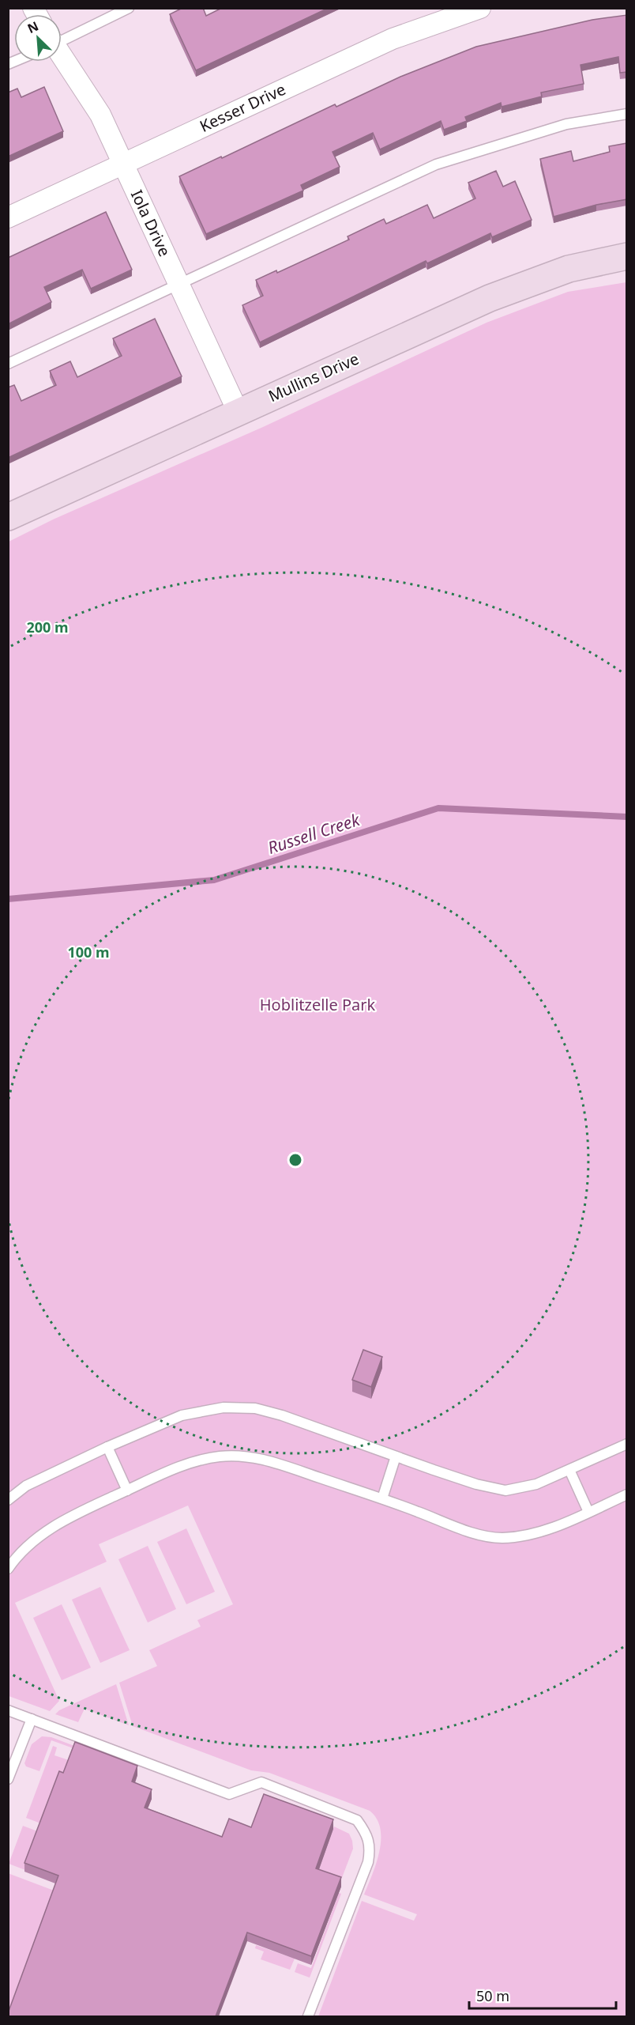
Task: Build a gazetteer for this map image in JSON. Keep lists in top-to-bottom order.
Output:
{
  "streets": {
    "street": ["Kesser Drive", "Iola Drive", "Mullins Drive"]
  },
  "crossings": [
    ["Kesser Drive", "Iola Drive"],
    ["Iola Drive", "Mullins Drive"]
  ],
  "water": ["Russell Creek"],
  "parks": ["Hoblitzelle Park"],
  "scale_bar": "50 m",
  "north": "top left",
  "rings": ["200 m", "100 m"]
}
